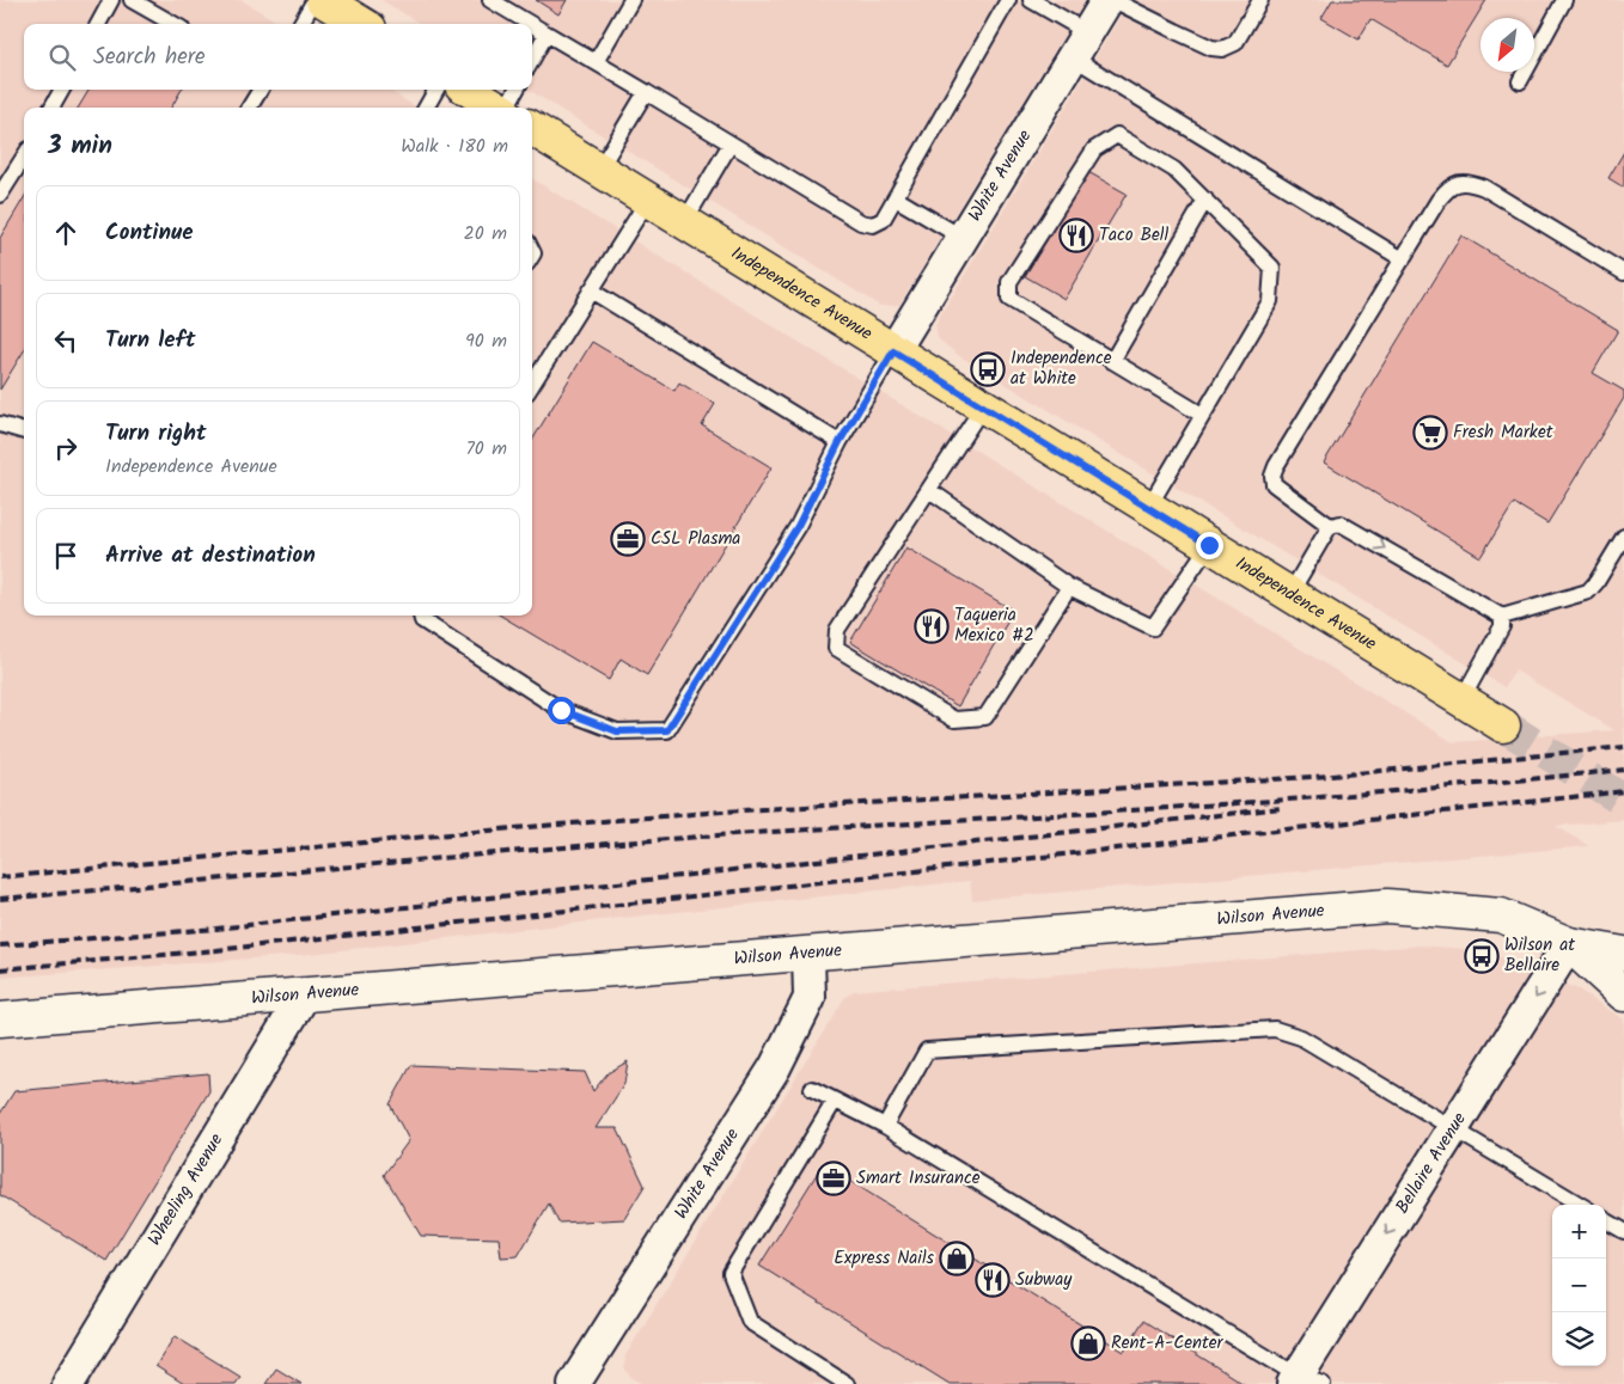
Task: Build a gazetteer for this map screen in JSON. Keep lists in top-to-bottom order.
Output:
{
  "streets": {
    "main road": ["Independence Avenue", "Wilson Avenue"],
    "street": ["White Avenue", "Bellaire Avenue", "Wheeling Avenue"]
  },
  "crossings": [
    ["White Avenue", "Independence Avenue"],
    ["White Avenue", "Wilson Avenue"],
    ["Wilson Avenue", "Bellaire Avenue"],
    ["Wilson Avenue", "Wheeling Avenue"]
  ],
  "one_way": ["Bellaire Avenue"],
  "places": {
    "restaurant": ["Taco Bell", "Taqueria Mexico #2", "Subway"],
    "bus stop": ["Independence at White", "Wilson at Bellaire"],
    "supermarket": ["Fresh Market"],
    "office": ["CSL Plasma", "Smart Insurance"],
    "shop": ["Express Nails", "Rent-A-Center"]
  },
  "north": "bottom left",
  "page": {
    "search": "Search here",
    "heading": ["3 min", "Walk · 180 m"],
    "list": [
      ["Continue", "20 m"],
      ["Turn left", "90 m"],
      ["Turn right", "Independence Avenue", "70 m"],
      "Arrive at destination"
    ],
    "map_buttons": ["+", "−"]
  }
}
